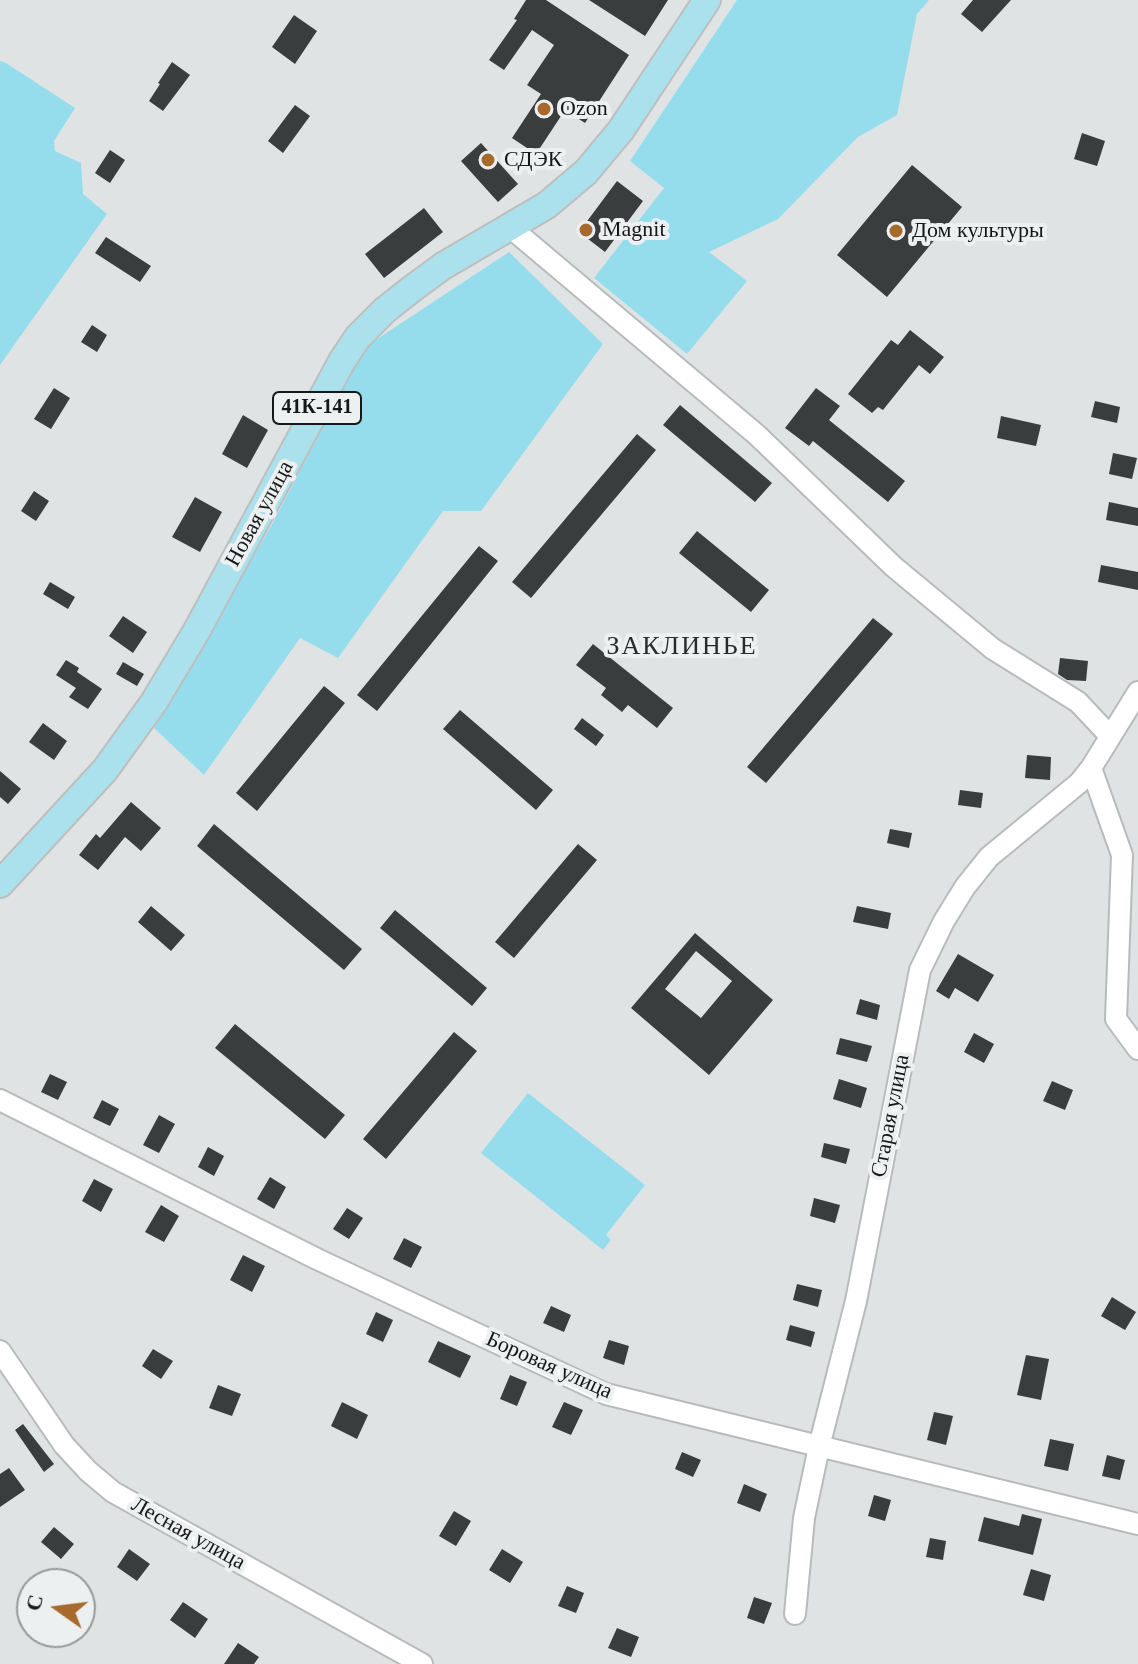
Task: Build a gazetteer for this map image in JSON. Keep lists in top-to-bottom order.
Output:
{
  "streets": {
    "main road": ["41К-141", "Новая улица"],
    "street": ["Старая улица", "Боровая улица", "Лесная улица"]
  },
  "crossings": [
    ["Старая улица", "Боровая улица"]
  ],
  "districts": ["ЗАКЛИНЬЕ"],
  "places": [
    "Ozon",
    "СДЭК",
    "Magnit",
    "Дом культуры"
  ],
  "north": "left"
}
